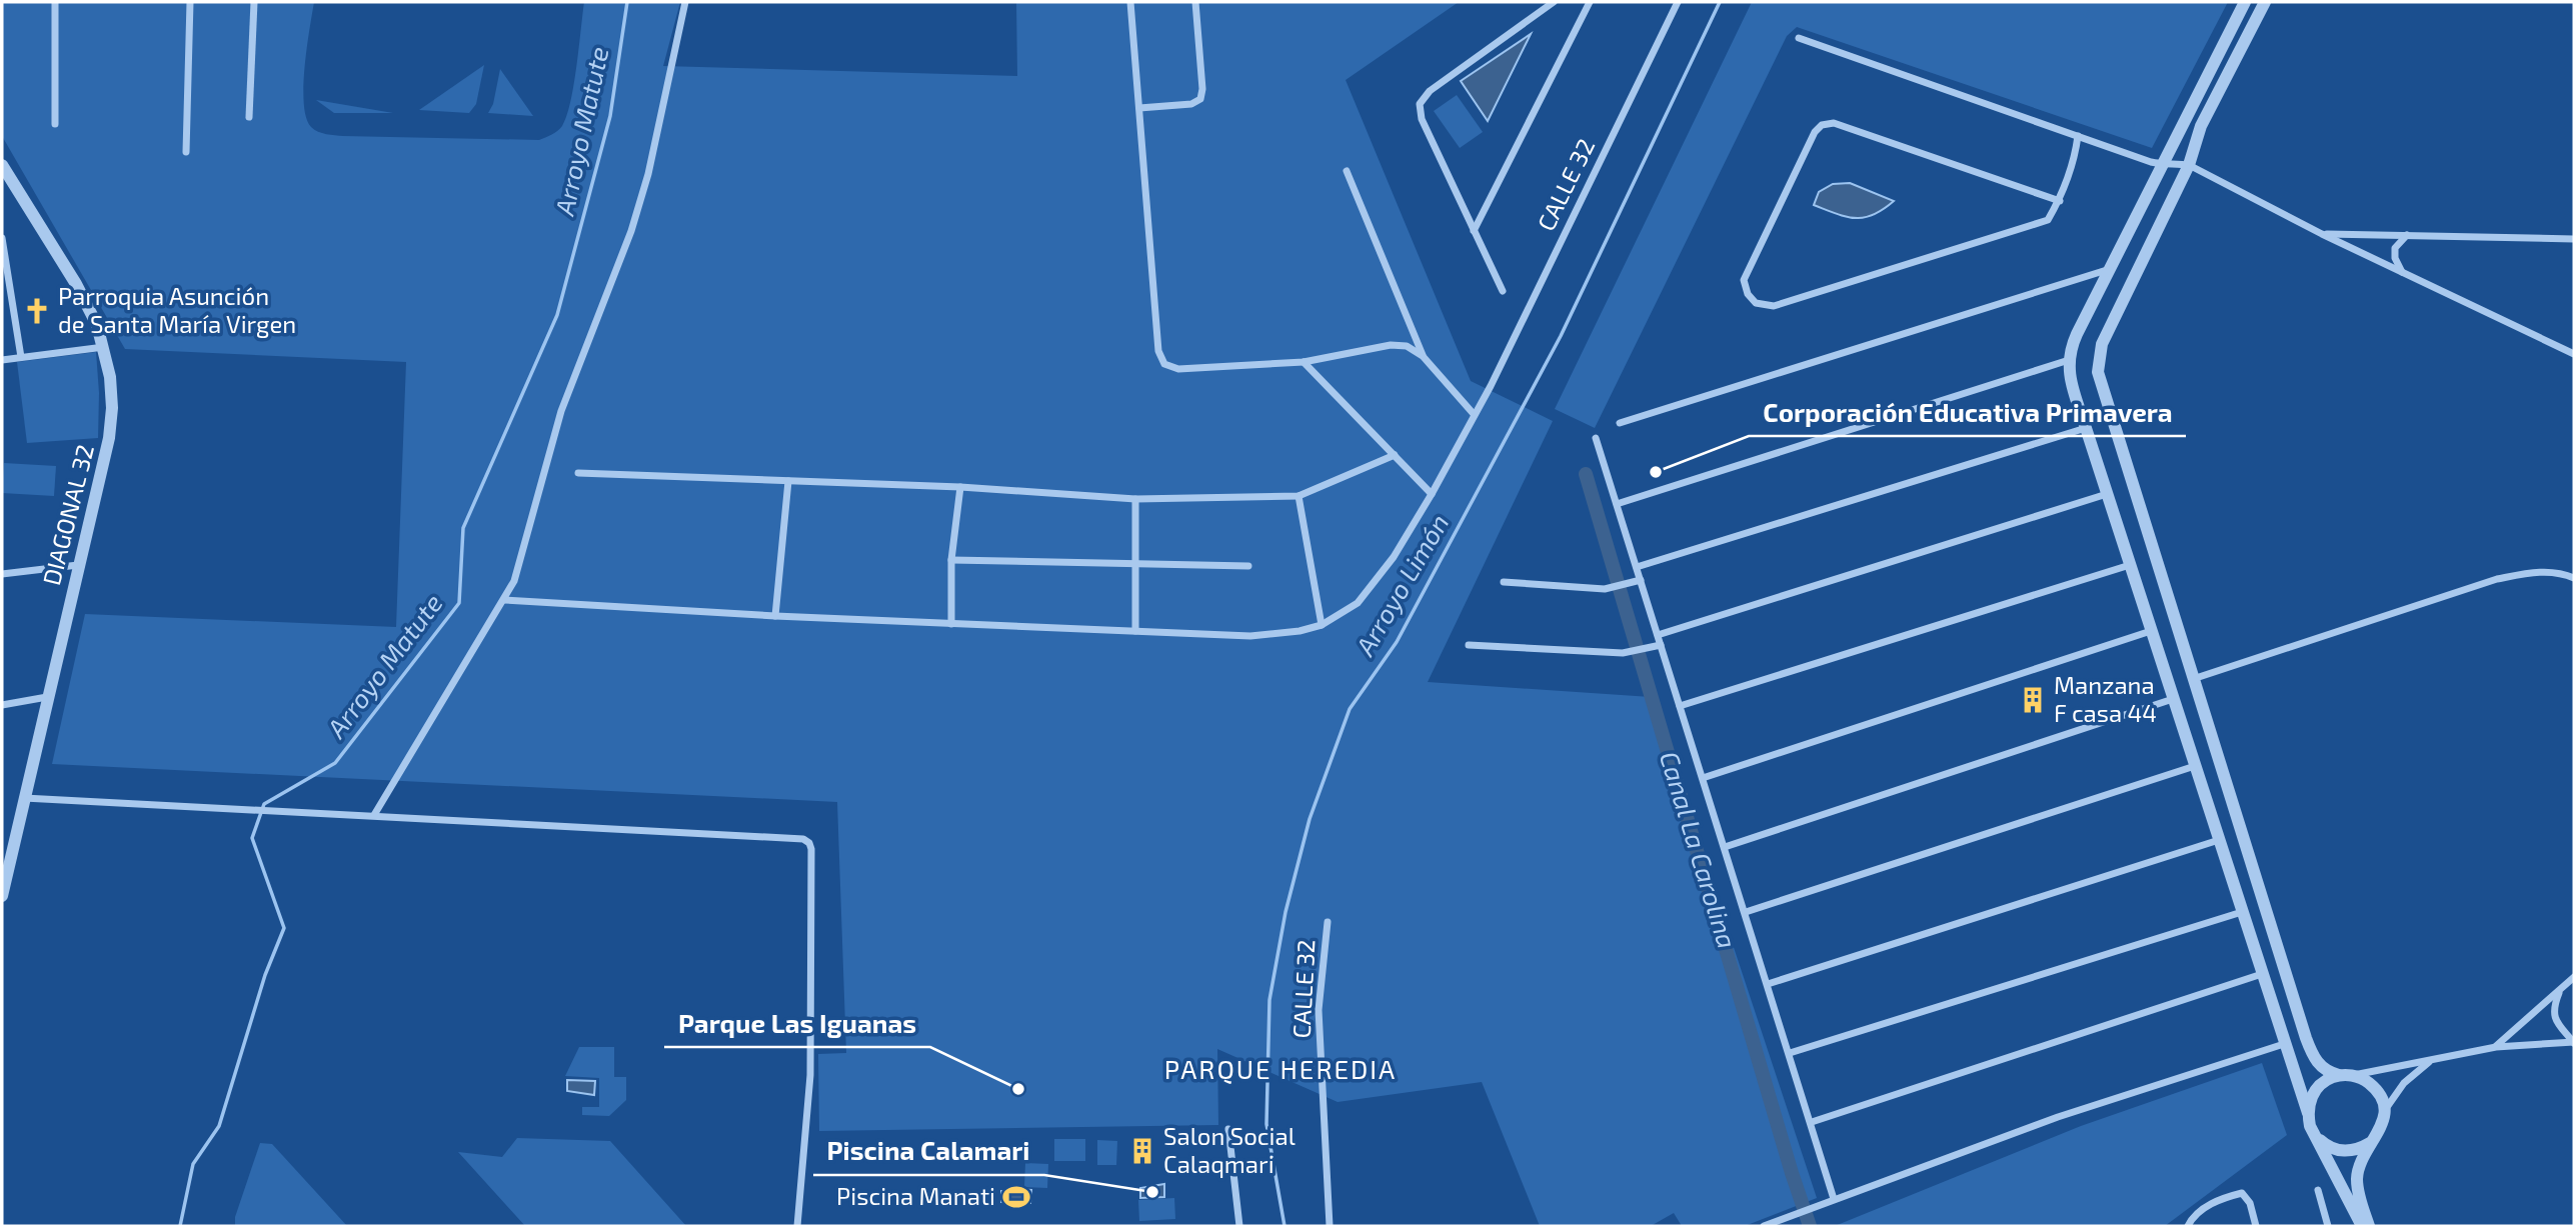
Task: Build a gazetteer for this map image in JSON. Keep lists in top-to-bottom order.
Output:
{
  "streets": {
    "street": ["CALLE 32", "DIAGONAL 32"]
  },
  "districts": ["PARQUE HEREDIA"],
  "water": ["Arroyo Matute", "Arroyo Limón", "Canal La Carolina"],
  "places": {
    "church": ["Parroquia Asunción de Santa María Virgen"],
    "other": ["Corporación Educativa Primavera", "Parque Las Iguanas", "Piscina Calamari"],
    "building": ["Manzana F casa 44", "Salon Social Calaqmari"],
    "sports": ["Piscina Manati"]
  }
}
